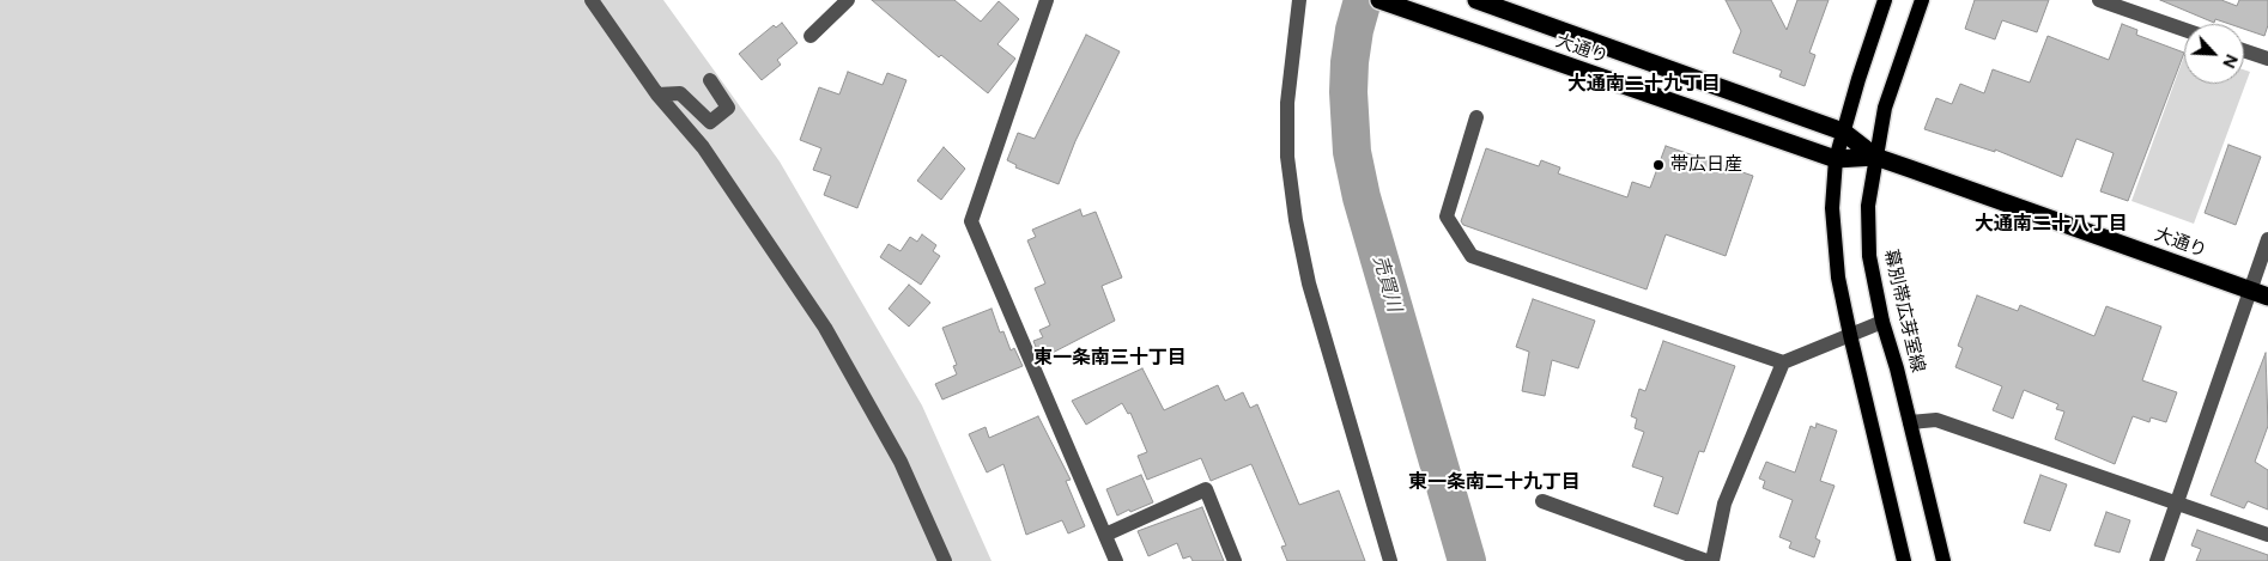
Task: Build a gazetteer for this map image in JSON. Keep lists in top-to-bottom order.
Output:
{
  "streets": {
    "highway": ["大通り"],
    "main road": ["幕別帯広芽室線"]
  },
  "crossings": [
    ["大通り", "幕別帯広芽室線"]
  ],
  "districts": [
    "大通南二十九丁目",
    "大通南二十八丁目",
    "東一条南三十丁目",
    "東一条南二十九丁目"
  ],
  "water": ["売買川"],
  "places": ["帯広日産"],
  "north": "bottom right"
}
